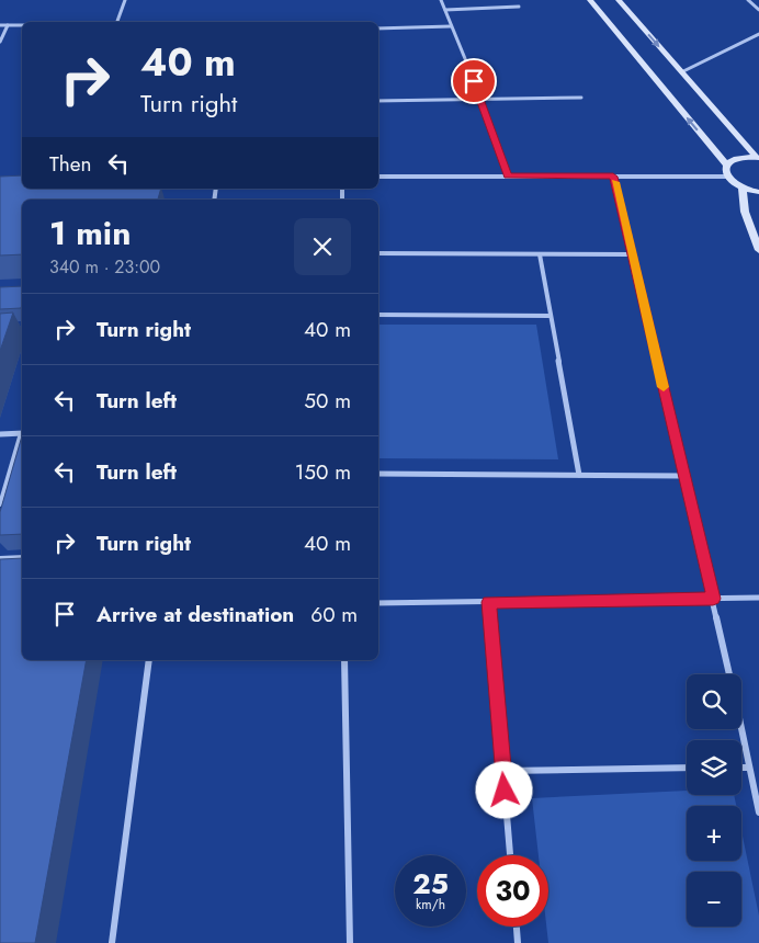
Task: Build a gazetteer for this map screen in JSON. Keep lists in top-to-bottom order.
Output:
{
  "page": {
    "turn": ["40 m", "Turn right"],
    "then": "Then",
    "heading": ["1 min", "340 m · 23:00"],
    "list": [
      {
        "name": "Turn right",
        "value": "40 m"
      },
      {
        "name": "Turn left",
        "value": "50 m"
      },
      {
        "name": "Turn left",
        "value": "150 m"
      },
      {
        "name": "Turn right",
        "value": "40 m"
      },
      {
        "name": "Arrive at destination",
        "value": "60 m"
      }
    ],
    "map_buttons": ["+", "−"],
    "speed": "25 km/h",
    "limit": "30"
  }
}
